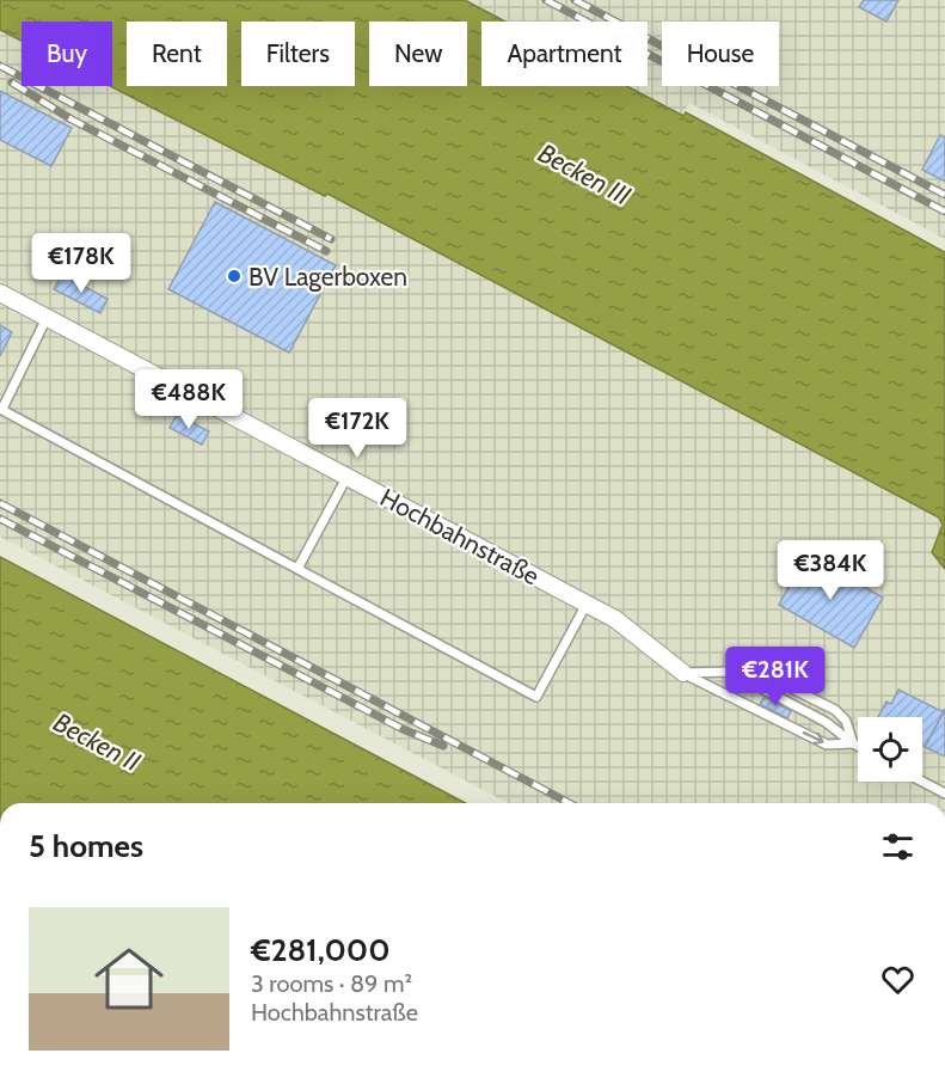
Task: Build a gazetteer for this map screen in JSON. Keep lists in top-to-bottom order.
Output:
{
  "streets": {
    "street": ["Hochbahnstraße"]
  },
  "water": ["Becken III", "Becken II"],
  "places": ["BV Lagerboxen"],
  "page": {
    "chip": [
      "Buy",
      "Rent",
      "Filters",
      "New",
      "Apartment",
      "House"
    ],
    "price": [
      "€178K",
      "€488K",
      "€172K",
      "€384K",
      "€281K"
    ],
    "heading": "5 homes",
    "list": [
      {
        "name": "€281,000",
        "note": "3 rooms · 89 m² · Hochbahnstraße"
      }
    ]
  }
}
